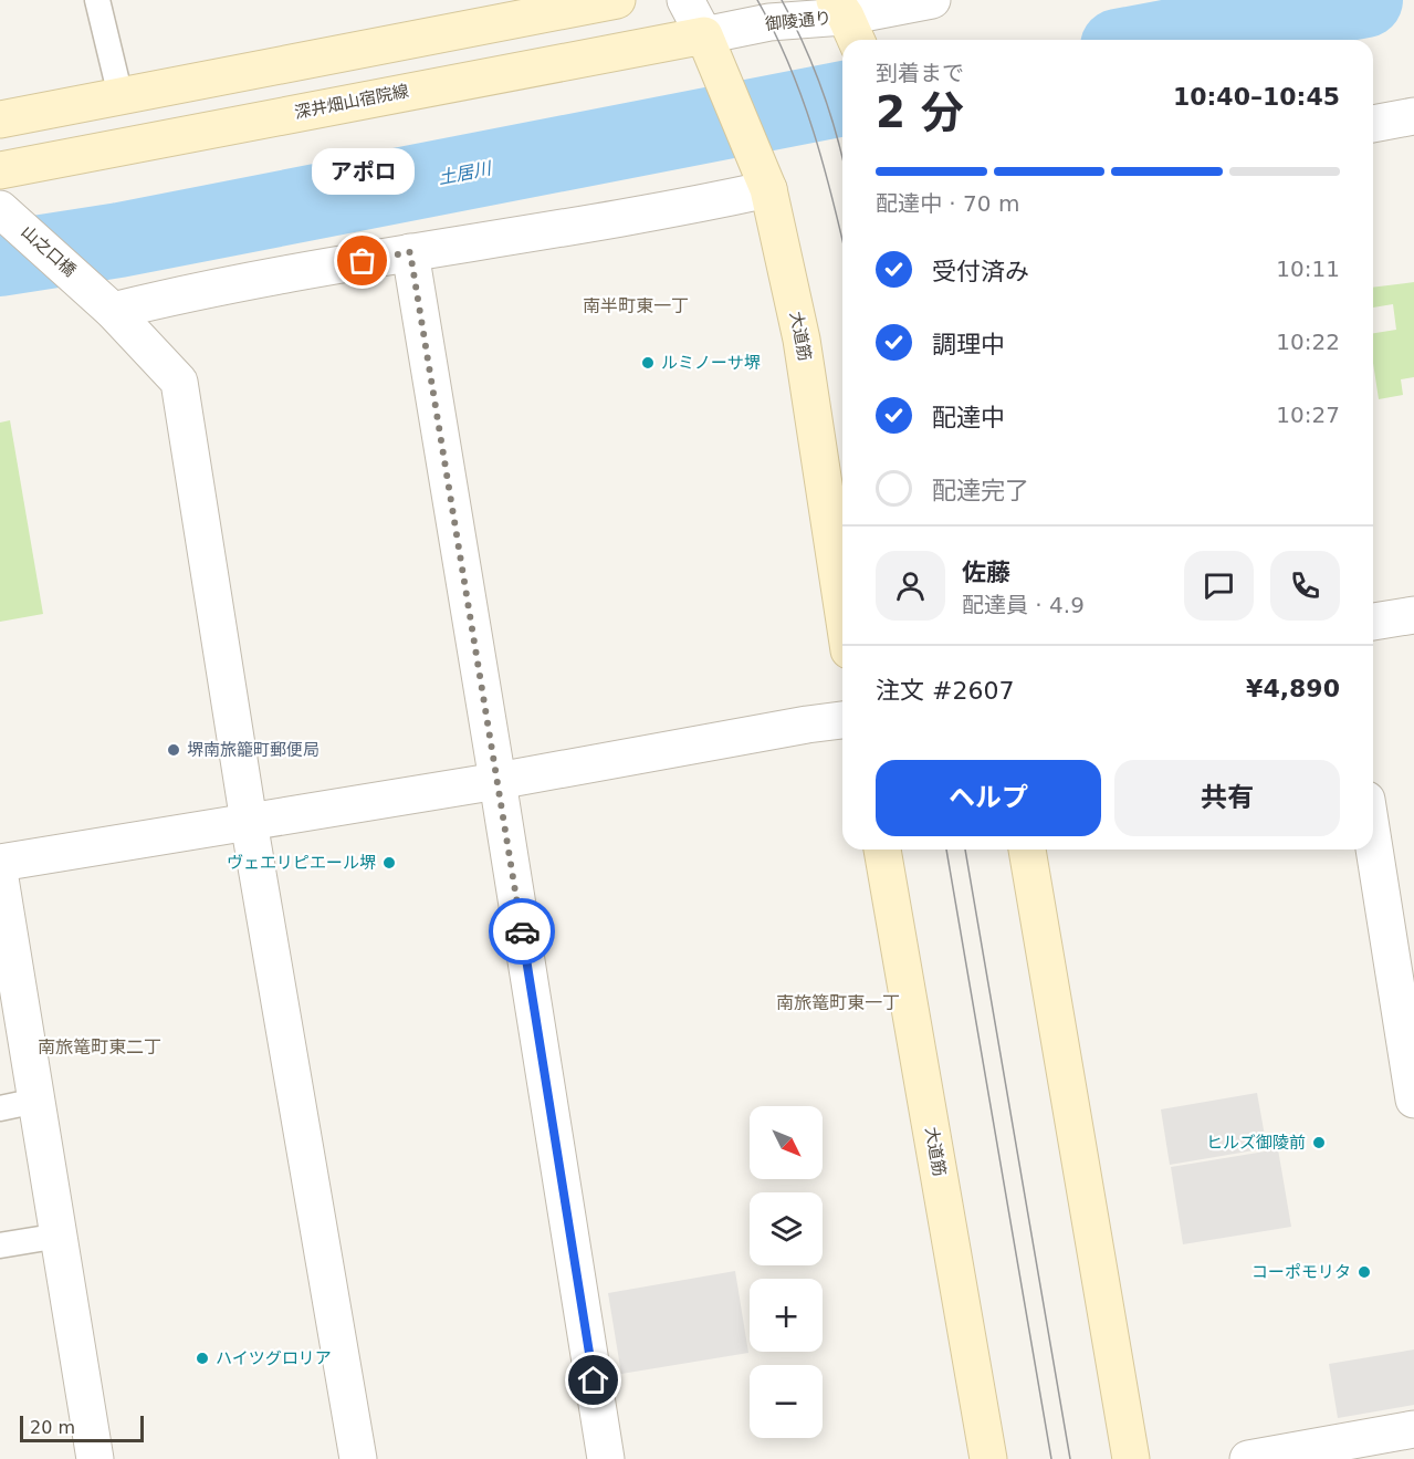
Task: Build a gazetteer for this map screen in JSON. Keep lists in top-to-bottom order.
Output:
{
  "streets": {
    "main road": ["深井畑山宿院線", "大道筋"],
    "street": ["御陵通り", "山之口橋"]
  },
  "crossings": [
    ["御陵通り", "深井畑山宿院線"],
    ["御陵通り", "大道筋"],
    ["深井畑山宿院線", "大道筋"]
  ],
  "districts": ["南半町東一丁", "南旅篭町東一丁", "南旅篭町東二丁"],
  "water": ["土居川"],
  "places": [
    "アポロ",
    "ルミノーサ堺",
    "堺南旅籠町郵便局",
    "ヴェエリピエール堺",
    "ヒルズ御陵前",
    "コーポモリタ",
    "ハイツグロリア"
  ],
  "scale_bar": "20 m",
  "north": "bottom right",
  "page": {
    "heading": ["2 分", "到着まで", "10:40–10:45"],
    "panel": [
      "佐藤",
      "配達員 · 4.9",
      "注文 #2607",
      "¥4,890"
    ],
    "bubble": "アポロ",
    "bar": "配達中 · 70 m",
    "list": [
      ["受付済み", "10:11"],
      ["調理中", "10:22"],
      ["配達中", "10:27"],
      "配達完了"
    ],
    "buttons": ["ヘルプ", "共有"],
    "map_buttons": ["+", "−"],
    "scale": "20 m"
  }
}
